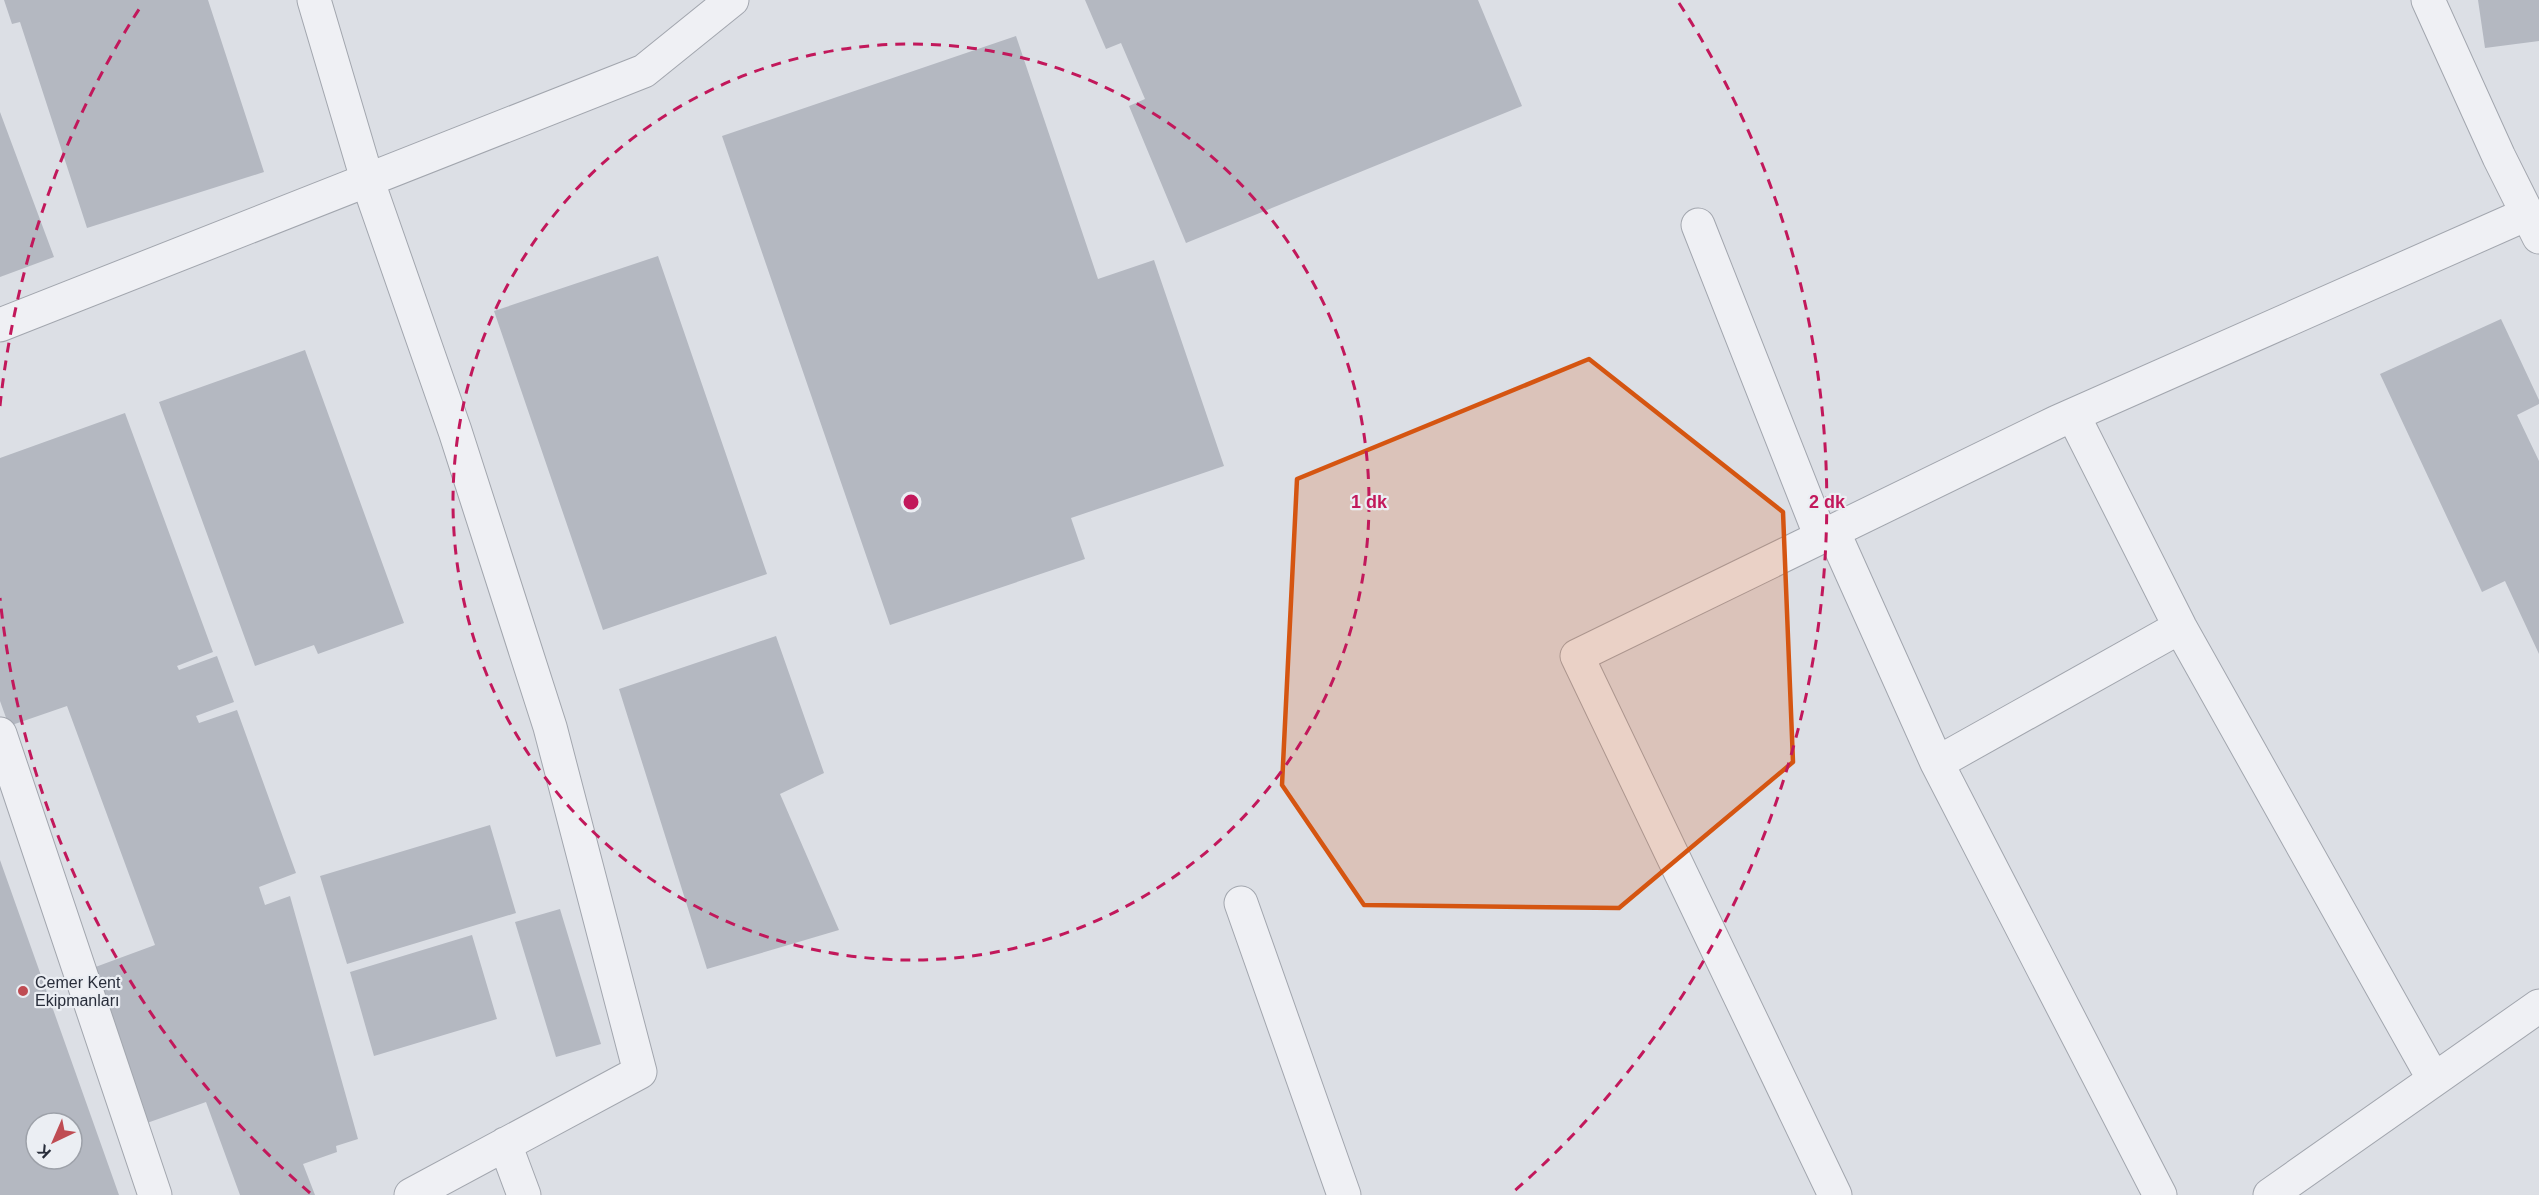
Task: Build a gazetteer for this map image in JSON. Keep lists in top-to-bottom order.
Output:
{
  "places": ["Cemer Kent Ekipmanları"],
  "north": "bottom left",
  "rings": ["1 dk", "2 dk"]
}
